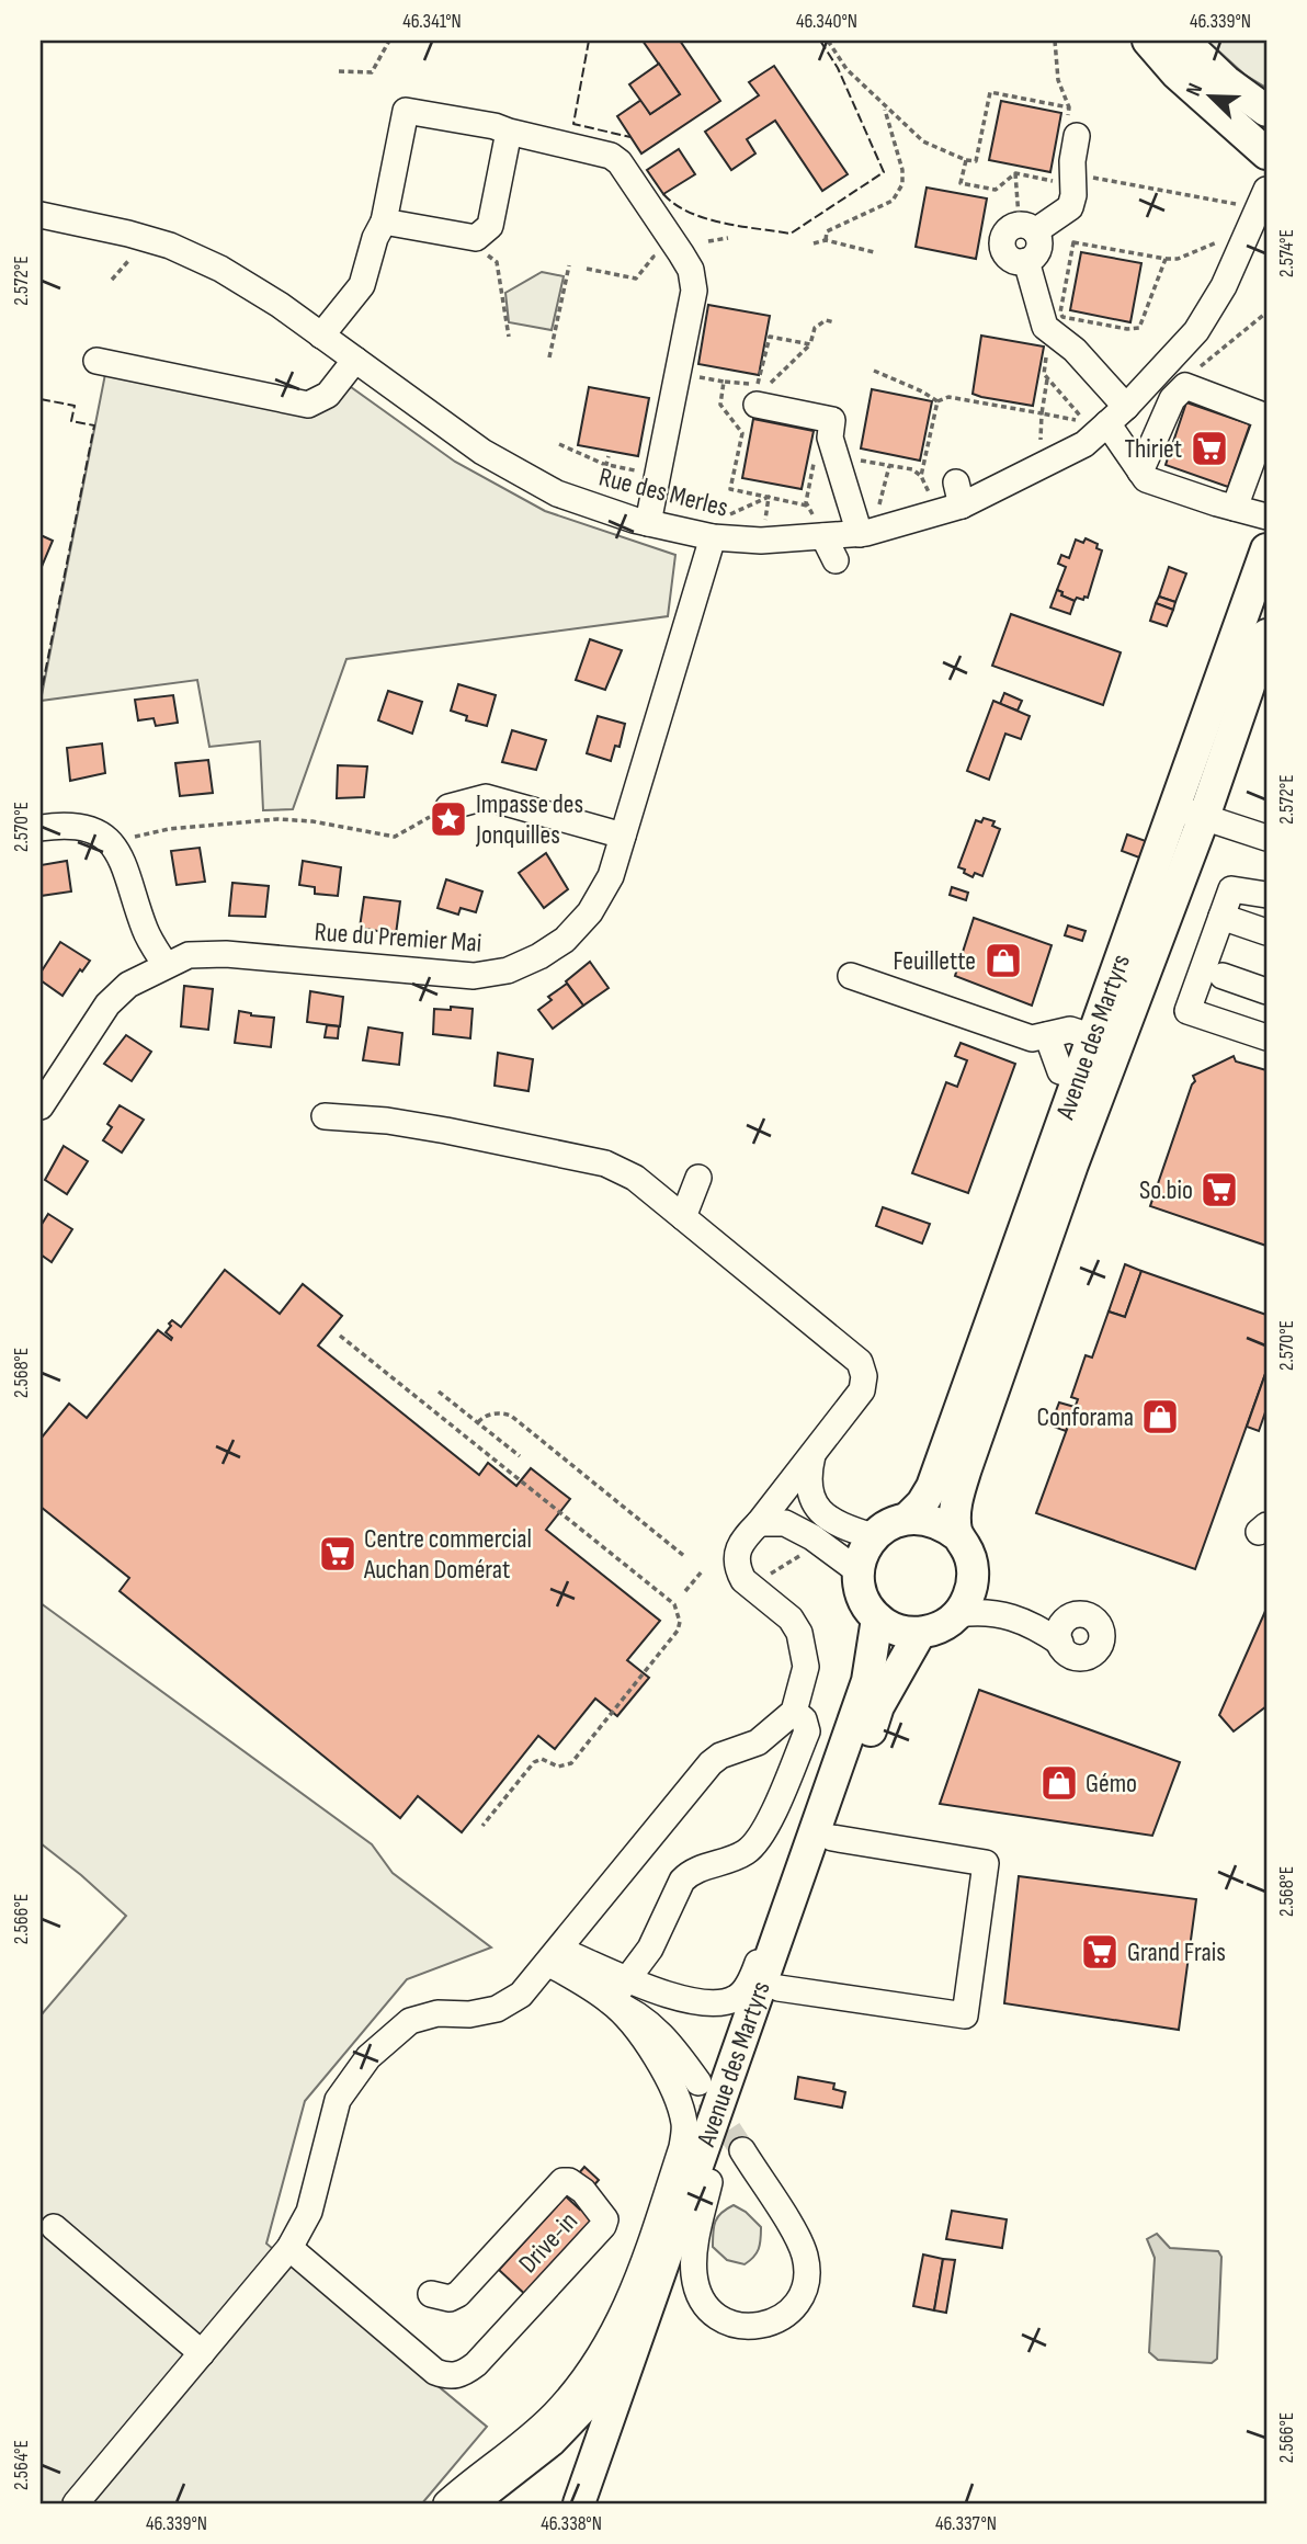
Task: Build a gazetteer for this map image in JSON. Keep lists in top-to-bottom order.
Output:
{
  "streets": {
    "main road": ["Avenue des Martyrs"],
    "street": ["Rue des Merles", "Rue du Premier Mai", "Drive-in"]
  },
  "crossings": [
    ["Rue des Merles", "Rue du Premier Mai"]
  ],
  "places": {
    "supermarket": [
      "Thiriet",
      "So.bio",
      "Centre commercial Auchan Domérat",
      "Grand Frais"
    ],
    "place": ["Impasse des Jonquilles"],
    "shop": ["Feuillette", "Conforama", "Gémo"]
  },
  "north": "top left",
  "coordinates": [
    "46.341°N",
    "46.340°N",
    "46.339°N",
    "2.574°E",
    "2.572°E",
    "2.570°E",
    "2.568°E",
    "2.566°E",
    "2.564°E",
    "46.338°N",
    "46.337°N"
  ]
}
